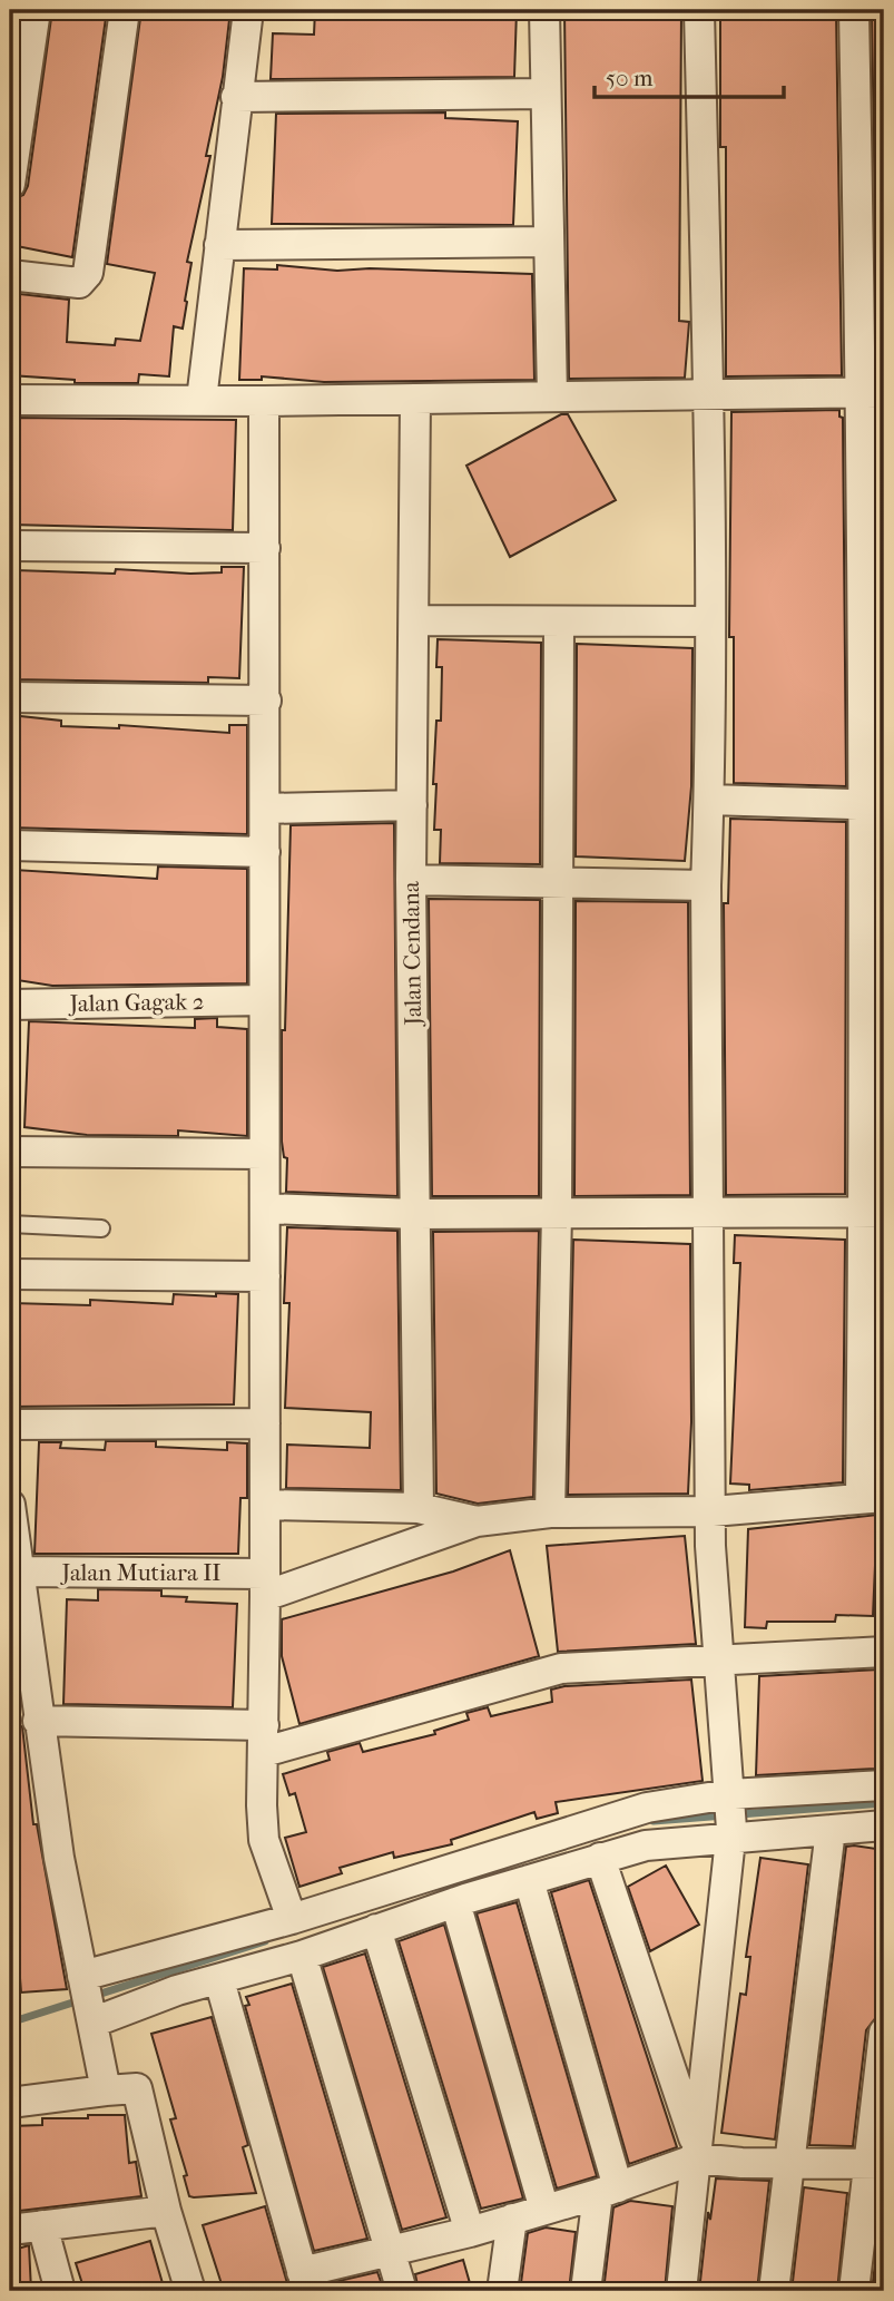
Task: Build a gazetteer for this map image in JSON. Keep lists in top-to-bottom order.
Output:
{
  "streets": {
    "street": ["Jalan Cendana", "Jalan Gagak 2", "Jalan Mutiara II"]
  },
  "scale_bar": "50 m"
}
